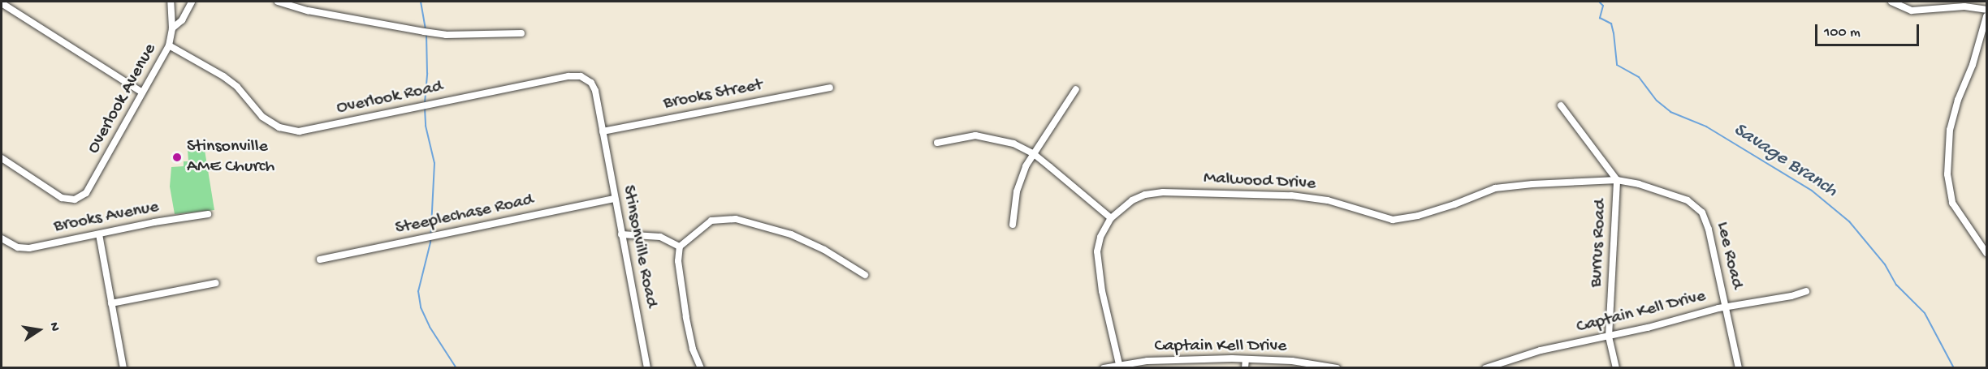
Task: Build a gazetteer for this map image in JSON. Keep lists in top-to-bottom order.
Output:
{
  "streets": {
    "street": [
      "Brooks Street",
      "Overlook Road",
      "Overlook Avenue",
      "Malwood Drive",
      "Steeplechase Road",
      "Brooks Avenue",
      "Burrus Road",
      "Stinsonville Road",
      "Lee Road",
      "Captain Kell Drive"
    ]
  },
  "crossings": [
    ["Brooks Street", "Overlook Road"],
    ["Brooks Street", "Stinsonville Road"],
    ["Overlook Road", "Overlook Avenue"],
    ["Overlook Road", "Stinsonville Road"],
    ["Malwood Drive", "Burrus Road"],
    ["Malwood Drive", "Lee Road"],
    ["Malwood Drive", "Captain Kell Drive"],
    ["Steeplechase Road", "Stinsonville Road"],
    ["Burrus Road", "Lee Road"],
    ["Burrus Road", "Captain Kell Drive"],
    ["Lee Road", "Captain Kell Drive"]
  ],
  "water": ["Savage Branch"],
  "places": ["Stinsonville AME Church"],
  "scale_bar": "100 m",
  "north": "right"
}
